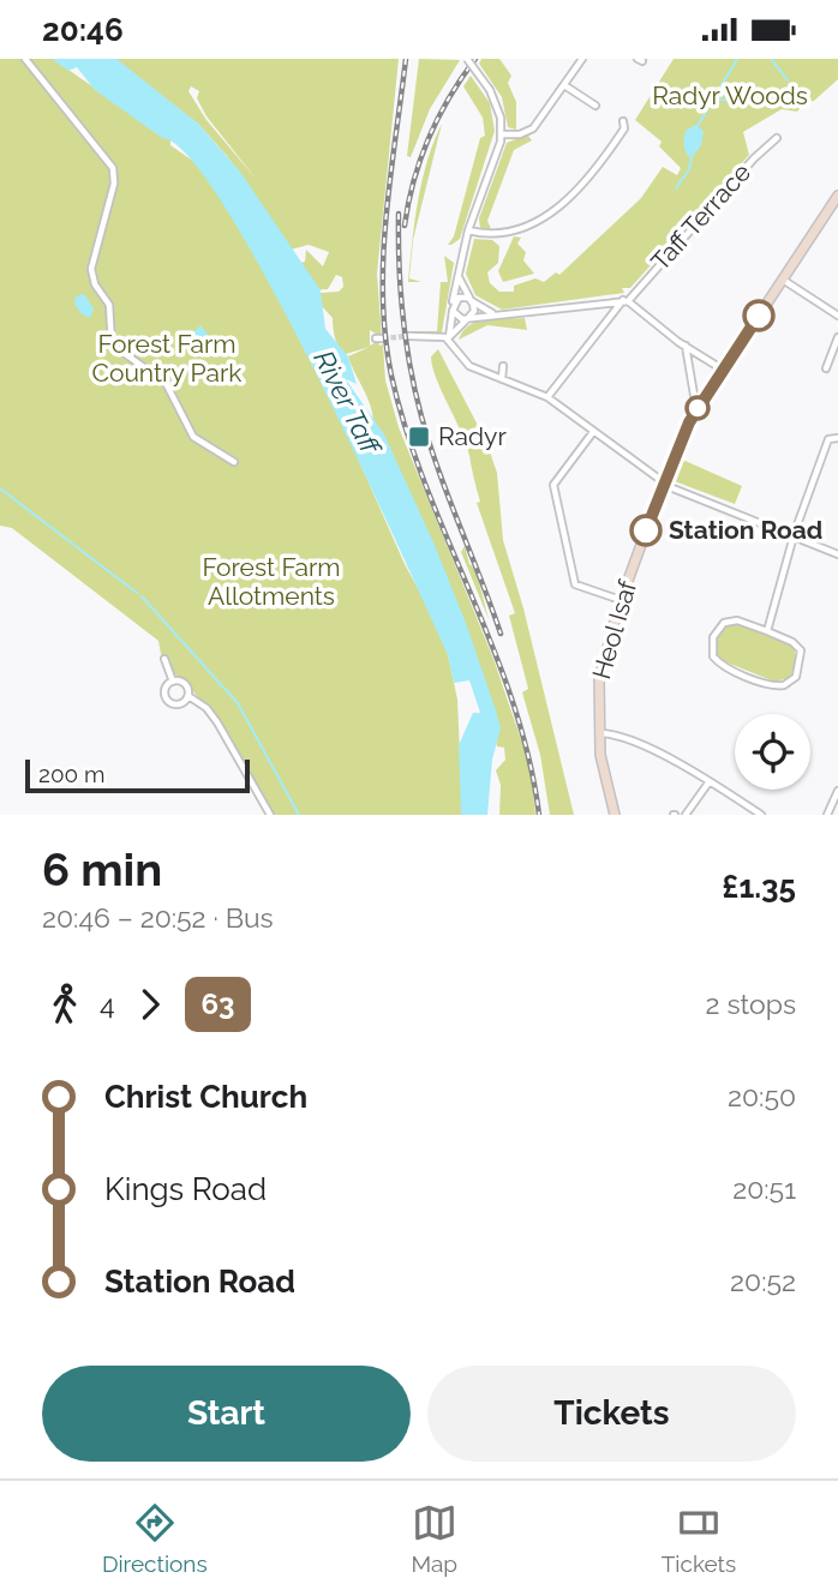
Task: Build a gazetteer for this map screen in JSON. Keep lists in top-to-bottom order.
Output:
{
  "streets": {
    "main road": ["Heol Isaf"],
    "street": ["Taff Terrace"]
  },
  "water": ["River Taff"],
  "parks": ["Radyr Woods", "Forest Farm Country Park", "Forest Farm Allotments"],
  "places": {
    "transit": ["Radyr"],
    "other": ["Station Road"]
  },
  "lines": ["bus line 63"],
  "scale_bar": "200 m",
  "page": {
    "status": "20:46",
    "scale": "200 m",
    "heading": ["6 min", "20:46 – 20:52 · Bus", "£1.35"],
    "legs": ["4", "63", "2 stops"],
    "list": [
      {
        "name": "Christ Church",
        "value": "20:50"
      },
      {
        "name": "Kings Road",
        "value": "20:51"
      },
      {
        "name": "Station Road",
        "value": "20:52"
      }
    ],
    "buttons": ["Start", "Tickets"],
    "tabs": ["Directions", "Map", "Tickets"]
  }
}
